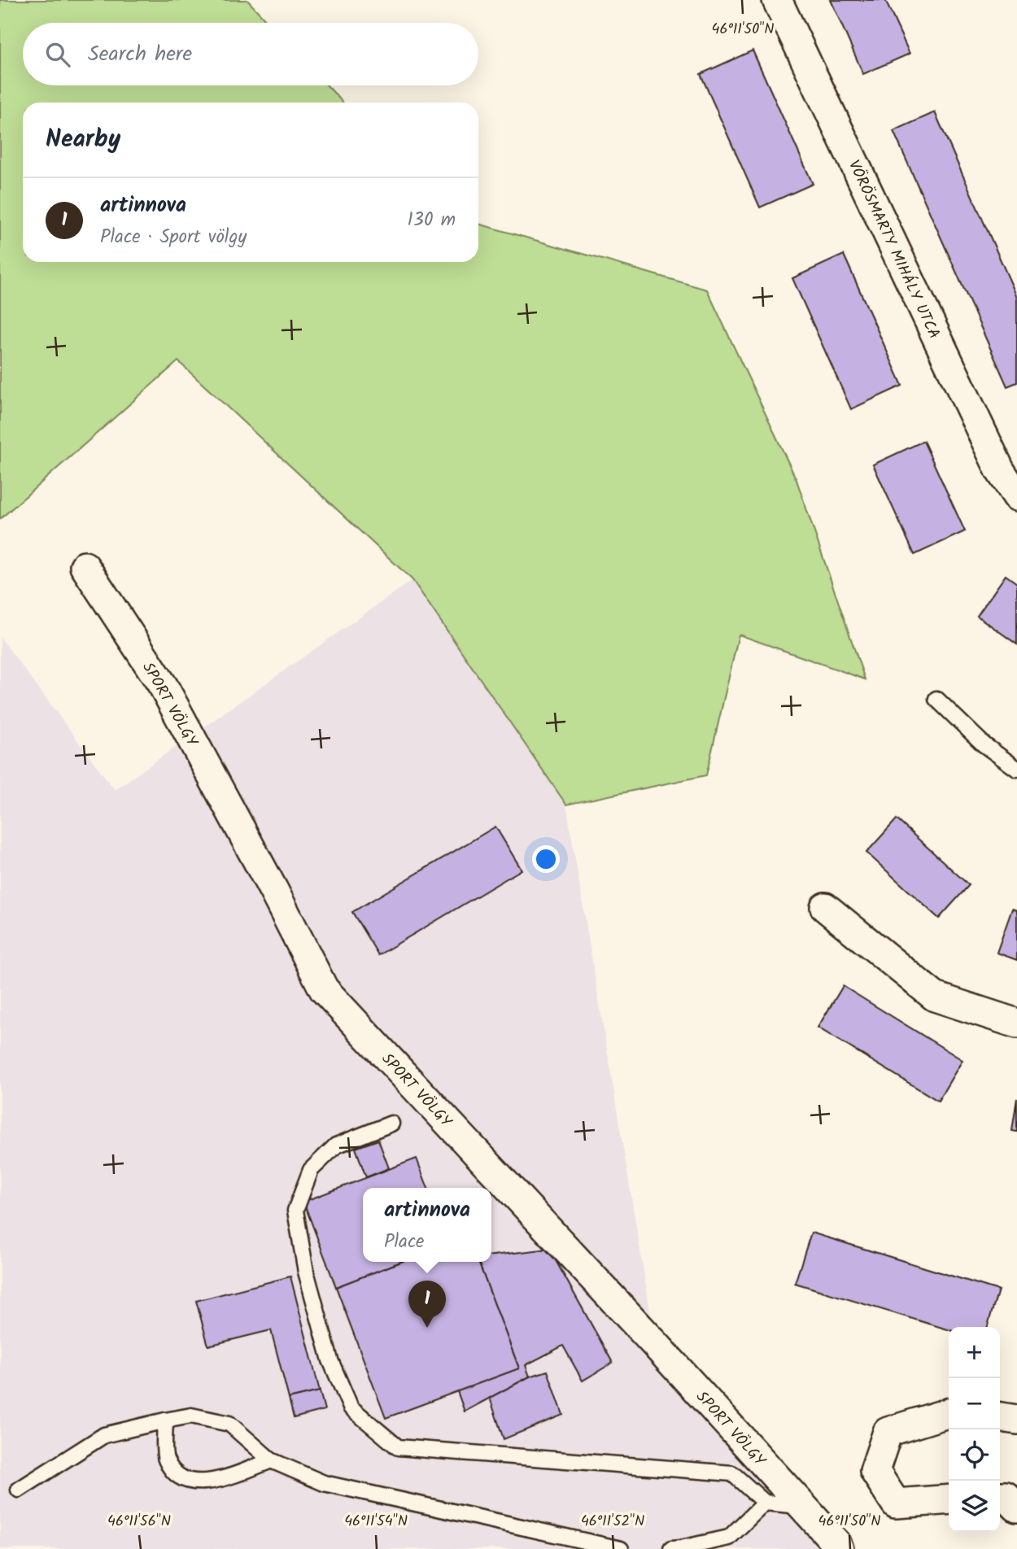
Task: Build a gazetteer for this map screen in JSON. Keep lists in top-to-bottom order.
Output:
{
  "streets": {
    "street": ["VÖRÖSMARTY MIHÁLY UTCA", "SPORT VÖLGY"]
  },
  "page": {
    "search": "Search here",
    "heading": "Nearby",
    "list": [
      {
        "mark": "1",
        "name": "artinnova",
        "note": "Place · Sport völgy",
        "value": "130 m"
      }
    ],
    "popup": ["artinnova", "Place"],
    "pins": "1",
    "map_buttons": ["+", "−"]
  },
  "coordinates": [
    "46°11'50\"N",
    "46°11'56\"N",
    "46°11'54\"N",
    "46°11'52\"N"
  ]
}
